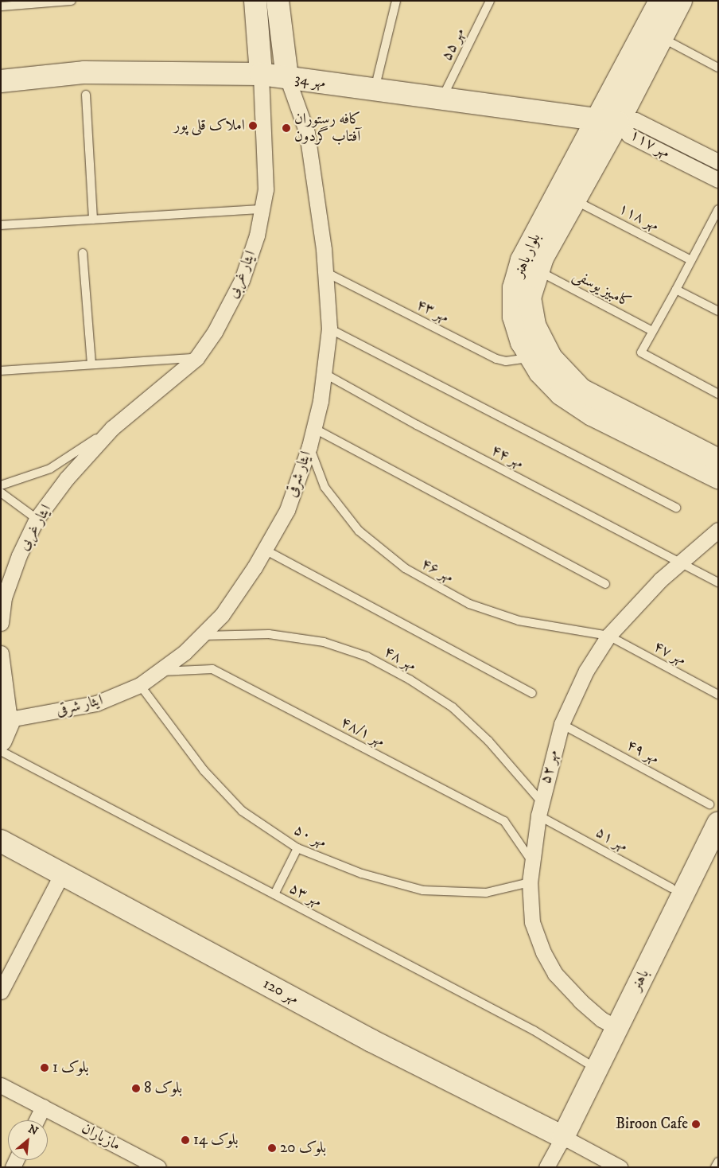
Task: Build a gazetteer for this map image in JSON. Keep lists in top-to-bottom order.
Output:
{
  "streets": {
    "street": [
      "مهر 34",
      "مهر ۱۱۷",
      "بلوار باهنر",
      "ایثار غربی",
      "ایثار شرقی",
      "مهر ۵۲",
      "باهنر",
      "مهر 120",
      "مازیاران"
    ],
    "lane": [
      "مهر ۵۵",
      "مهر ۱۱۸",
      "کامبیز یوسفی",
      "مهر ۴۳",
      "مهر ۴۴",
      "مهر ۴۶",
      "مهر ۴۷",
      "مهر ۴۸",
      "مهر ۴۸/۱",
      "مهر ۴۹",
      "مهر ۵۰",
      "مهر ۵۱",
      "مهر ۵۳"
    ]
  },
  "crossings": [
    ["مهر ۵۵", "مهر 34"],
    ["مهر 34", "مهر ۱۱۷"],
    ["مهر 34", "بلوار باهنر"],
    ["مهر 34", "ایثار غربی"],
    ["مهر 34", "ایثار شرقی"],
    ["مهر ۱۱۷", "بلوار باهنر"],
    ["مهر ۱۱۸", "بلوار باهنر"],
    ["بلوار باهنر", "کامبیز یوسفی"],
    ["بلوار باهنر", "مهر ۴۳"],
    ["مهر ۴۳", "ایثار شرقی"],
    ["مهر ۴۴", "ایثار شرقی"],
    ["مهر ۴۴", "مهر ۵۲"],
    ["ایثار شرقی", "مهر ۴۶"],
    ["ایثار شرقی", "مهر ۴۸"],
    ["ایثار شرقی", "مهر ۴۸/۱"],
    ["ایثار شرقی", "مهر ۵۰"],
    ["مهر ۴۶", "مهر ۴۷"],
    ["مهر ۴۶", "مهر ۵۲"],
    ["مهر ۴۷", "مهر ۵۲"],
    ["مهر ۴۸", "مهر ۵۲"],
    ["مهر ۴۸", "مهر ۵۱"],
    ["مهر ۴۸/۱", "مهر ۵۲"],
    ["مهر ۴۹", "مهر ۵۲"],
    ["مهر ۵۲", "مهر ۵۰"],
    ["مهر ۵۲", "مهر ۵۱"],
    ["مهر ۵۲", "باهنر"],
    ["مهر ۵۳", "باهنر"],
    ["باهنر", "مهر 120"]
  ],
  "places": [
    "املاک قلی پور",
    "کافه رستوران آفتاب گردون",
    "بلوک 1",
    "بلوک 8",
    "Biroon Cafe",
    "بلوک 14",
    "بلوک 20"
  ],
  "north": "top right"
}
